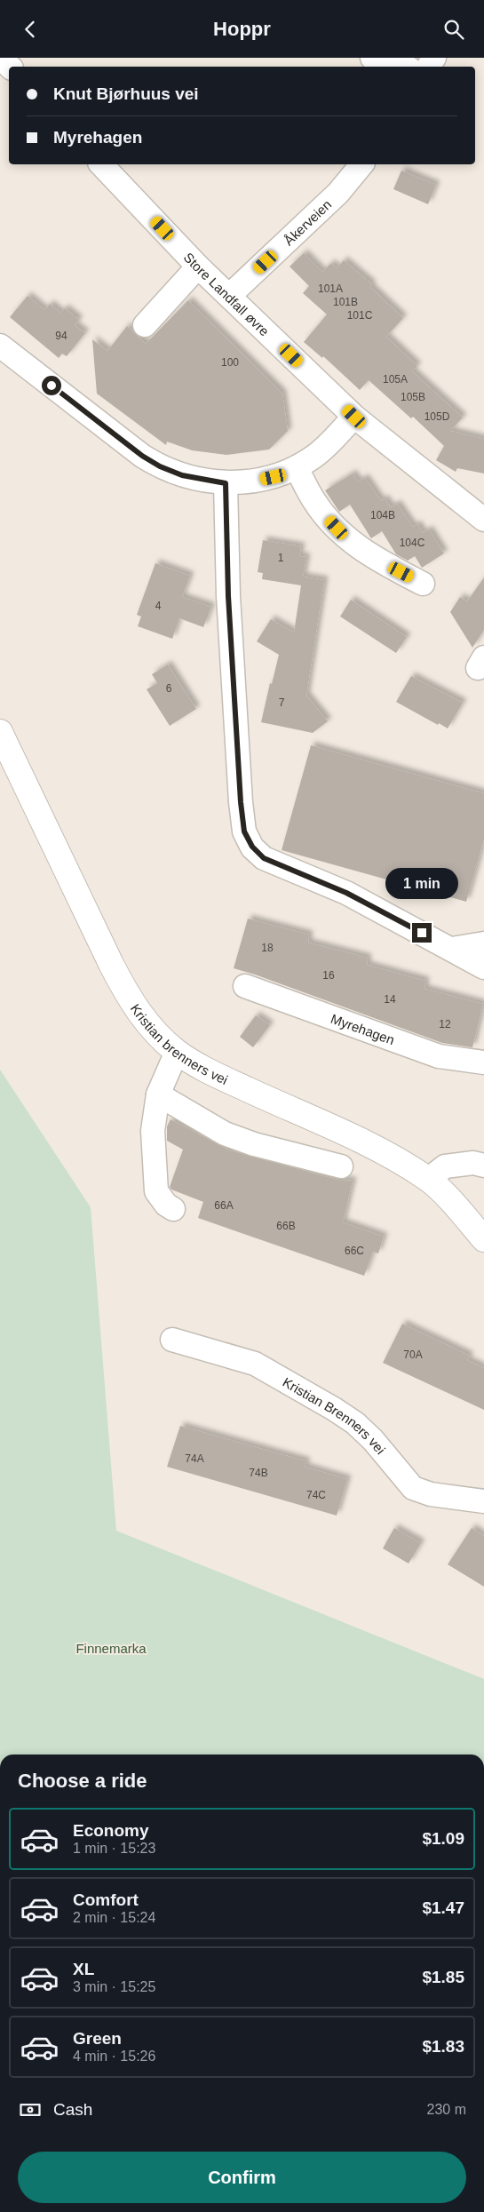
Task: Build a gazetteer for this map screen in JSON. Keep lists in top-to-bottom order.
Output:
{
  "streets": {
    "main road": ["Kristian brenners vei"],
    "street": [
      "Åkerveien",
      "Store Landfall øvre",
      "Myrehagen",
      "Kristian Brenners vei"
    ]
  },
  "crossings": [
    ["Åkerveien", "Store Landfall øvre"]
  ],
  "parks": ["Finnemarka"],
  "house_numbers": [
    "101A",
    "101B",
    "101C",
    "94",
    "100",
    "105A",
    "105B",
    "105D",
    "104B",
    "104C",
    "1",
    "4",
    "6",
    "7",
    "18",
    "16",
    "14",
    "12",
    "66A",
    "66B",
    "66C",
    "70A",
    "74A",
    "74B",
    "74C"
  ],
  "page": {
    "header": "Hoppr",
    "banner": ["Knut Bjørhuus vei", "Myrehagen"],
    "bubble": "1 min",
    "heading": "Choose a ride",
    "list": [
      {
        "name": "Economy",
        "note": "1 min · 15:23",
        "value": "$1.09"
      },
      {
        "name": "Comfort",
        "note": "2 min · 15:24",
        "value": "$1.47"
      },
      {
        "name": "XL",
        "note": "3 min · 15:25",
        "value": "$1.85"
      },
      {
        "name": "Green",
        "note": "4 min · 15:26",
        "value": "$1.83"
      }
    ],
    "pay": ["Cash", "230 m"],
    "buttons": "Confirm"
  }
}
